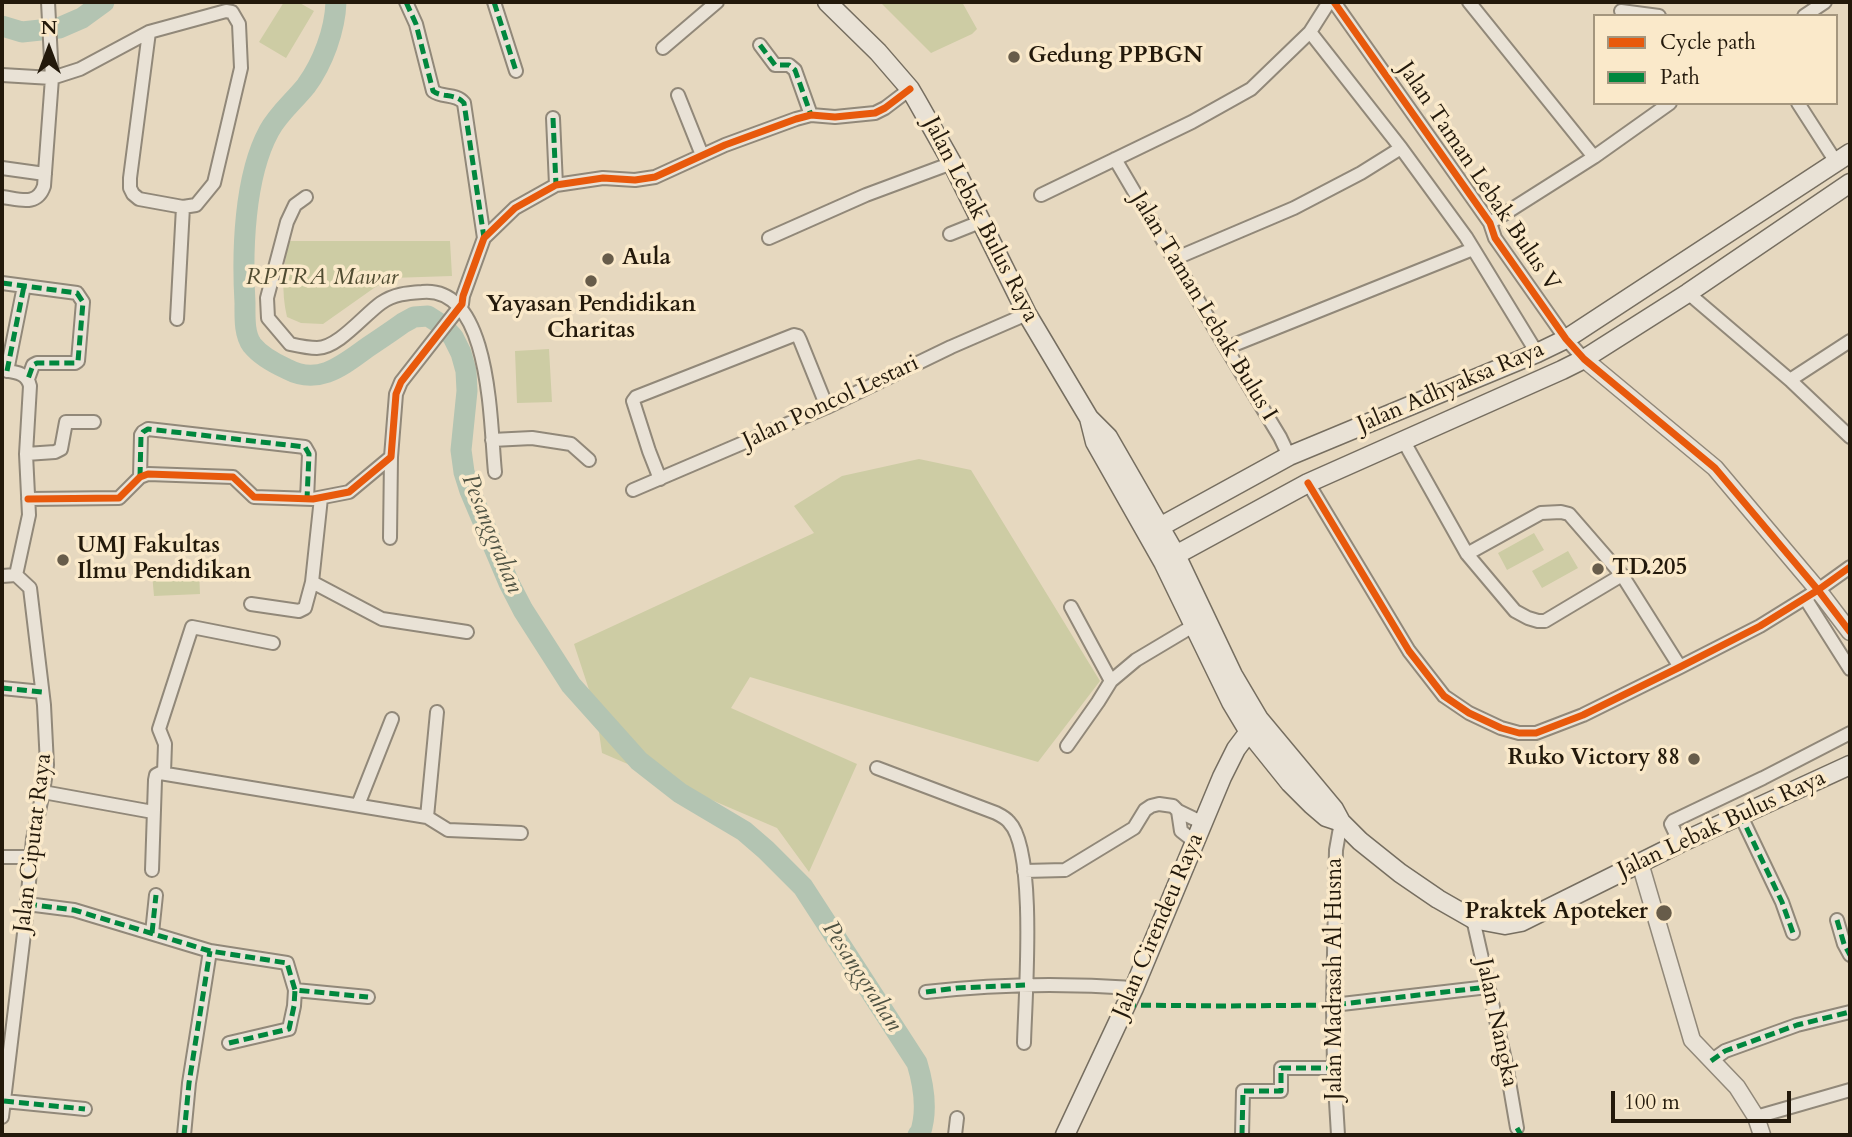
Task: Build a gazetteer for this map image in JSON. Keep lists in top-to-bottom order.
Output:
{
  "streets": {
    "main road": ["Jalan Lebak Bulus Raya", "Jalan Adhyaksa Raya", "Jalan Cirendeu Raya"],
    "street": [
      "Jalan Taman Lebak Bulus V",
      "Jalan Taman Lebak Bulus I",
      "Jalan Poncol Lestari",
      "Jalan Ciputat Raya",
      "Jalan Madrasah Al Husna",
      "Jalan Nangka"
    ]
  },
  "crossings": [
    ["Jalan Taman Lebak Bulus V", "Jalan Adhyaksa Raya"],
    ["Jalan Lebak Bulus Raya", "Jalan Adhyaksa Raya"],
    ["Jalan Lebak Bulus Raya", "Jalan Poncol Lestari"],
    ["Jalan Lebak Bulus Raya", "Jalan Cirendeu Raya"],
    ["Jalan Lebak Bulus Raya", "Jalan Madrasah Al Husna"],
    ["Jalan Lebak Bulus Raya", "Jalan Nangka"],
    ["Jalan Taman Lebak Bulus I", "Jalan Adhyaksa Raya"]
  ],
  "water": ["Pesanggrahan"],
  "parks": ["RPTRA Mawar"],
  "places": [
    "Gedung PPBGN",
    "Aula",
    "Yayasan Pendidikan Charitas",
    "UMJ Fakultas Ilmu Pendidikan",
    "TD.205",
    "Ruko Victory 88",
    "Praktek Apoteker"
  ],
  "legend": ["Cycle path", "Path"],
  "scale_bar": "100 m",
  "north": "top"
}
